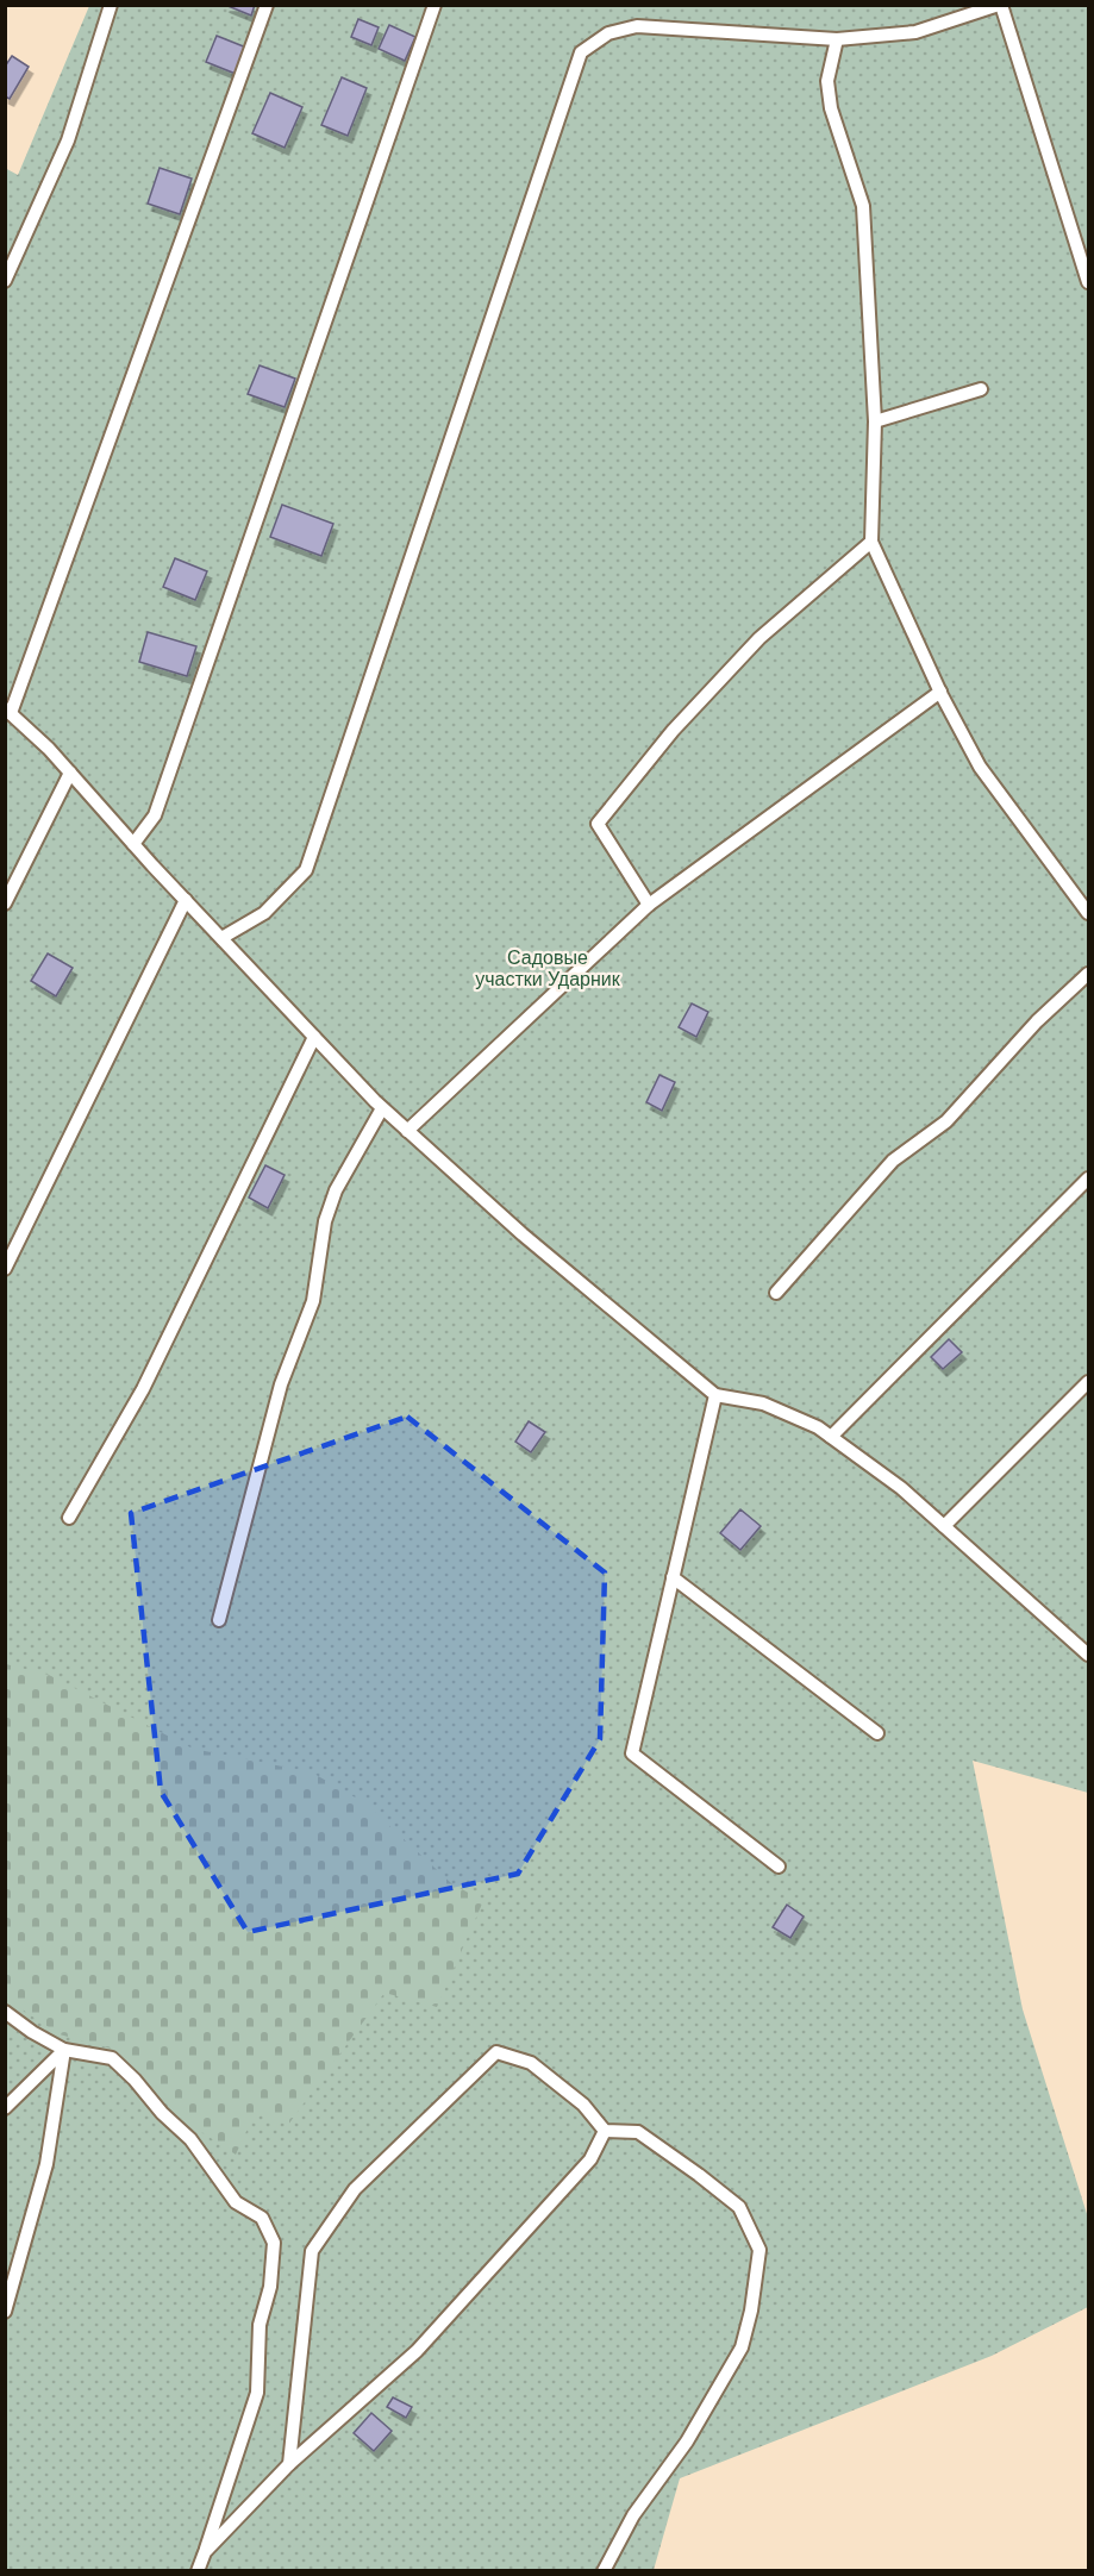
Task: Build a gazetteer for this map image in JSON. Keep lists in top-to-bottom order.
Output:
{
  "parks": ["Садовые участки Ударник"]
}
